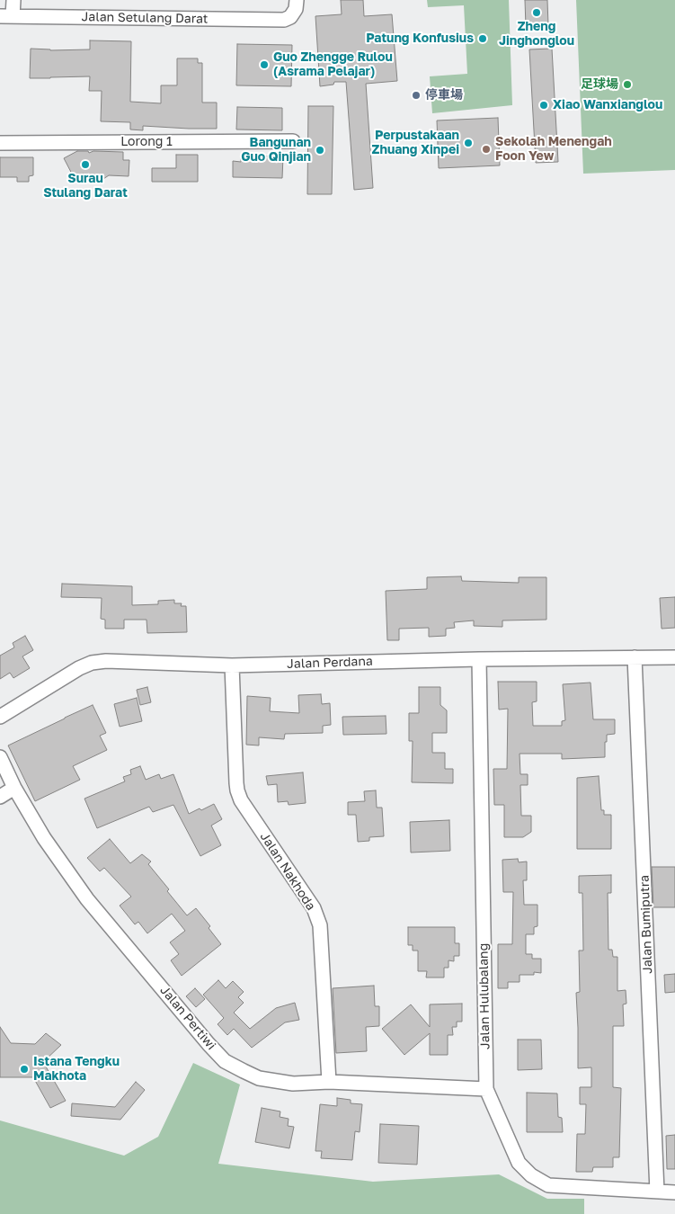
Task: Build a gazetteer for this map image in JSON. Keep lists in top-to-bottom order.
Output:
{
  "streets": {
    "street": [
      "Jalan Setulang Darat",
      "Lorong 1",
      "Jalan Perdana",
      "Jalan Nakhoda",
      "Jalan Bumiputra",
      "Jalan Hulubalang",
      "Jalan Pertiwi"
    ]
  },
  "crossings": [
    ["Jalan Perdana", "Jalan Nakhoda"],
    ["Jalan Perdana", "Jalan Bumiputra"],
    ["Jalan Perdana", "Jalan Hulubalang"],
    ["Jalan Nakhoda", "Jalan Pertiwi"],
    ["Jalan Bumiputra", "Jalan Hulubalang"],
    ["Jalan Hulubalang", "Jalan Pertiwi"]
  ],
  "places": [
    "Zheng Jinghonglou",
    "Patung Konfusius",
    "Guo Zhengge Rulou (Asrama Pelajar)",
    "足球場",
    "停車場",
    "Xiao Wanxianglou",
    "Perpustakaan Zhuang Xinpei",
    "Sekolah Menengah Foon Yew",
    "Bangunan Guo Qinjian",
    "Surau Stulang Darat",
    "Istana Tengku Makhota"
  ]
}
